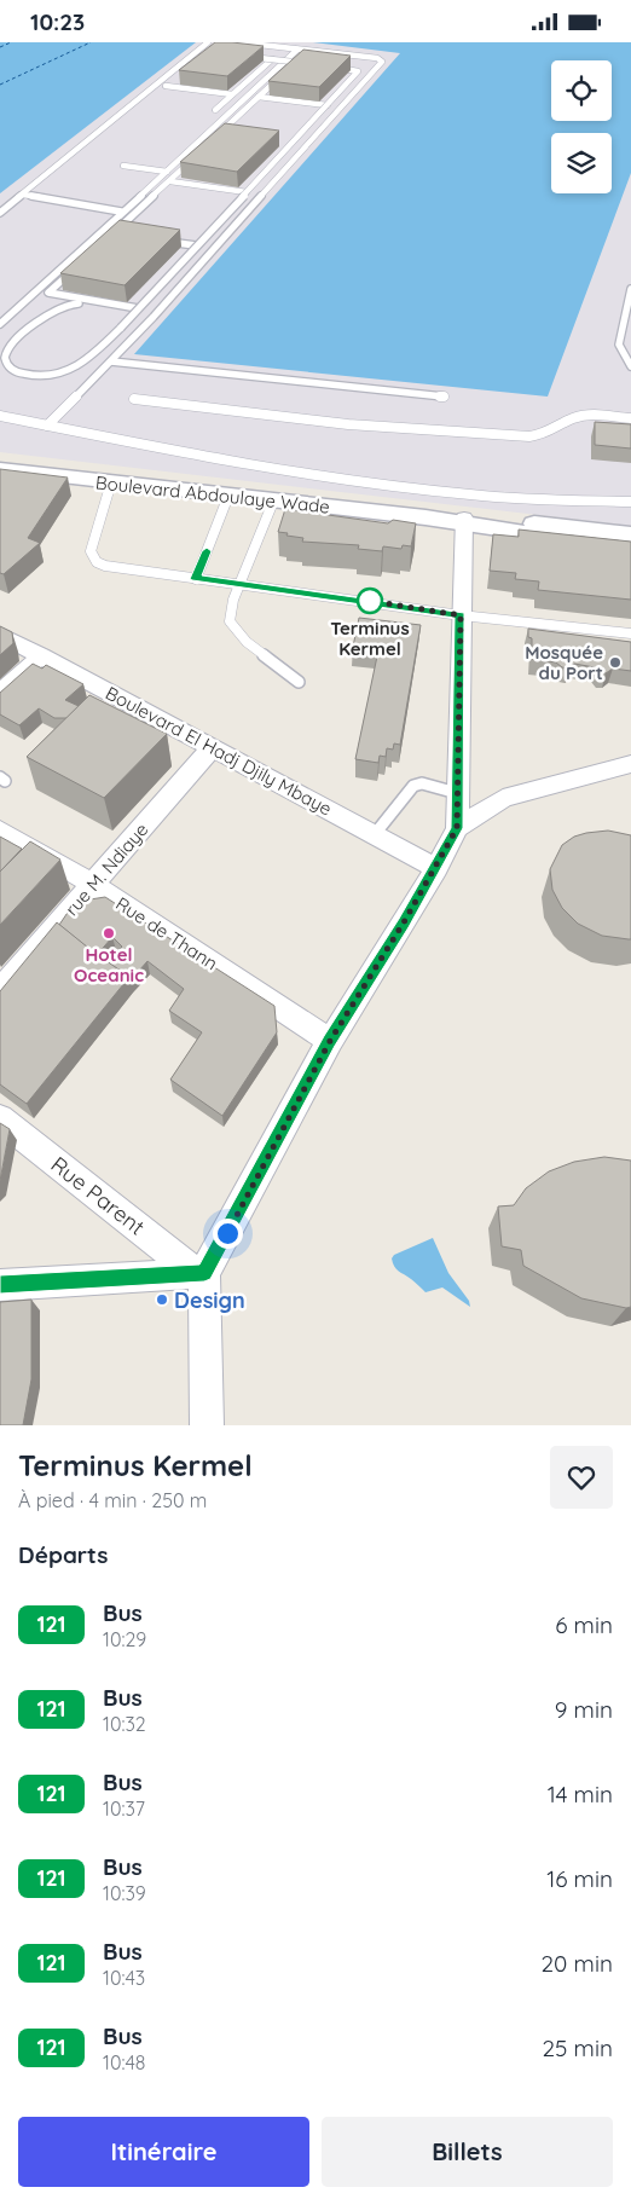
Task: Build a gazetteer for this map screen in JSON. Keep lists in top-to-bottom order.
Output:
{
  "streets": {
    "street": [
      "Boulevard Abdoulaye Wade",
      "Boulevard El Hadj Djily Mbaye",
      "rue M. Ndiaye",
      "Rue de Thann",
      "Rue Parent"
    ]
  },
  "crossings": [
    ["Boulevard El Hadj Djily Mbaye", "rue M. Ndiaye"],
    ["rue M. Ndiaye", "Rue de Thann"]
  ],
  "places": [
    "Terminus Kermel",
    "Mosquée du Port",
    "Hotel Oceanic",
    "Design"
  ],
  "lines": ["bus line 121"],
  "page": {
    "status": "10:23",
    "heading": [
      ["Terminus Kermel", "À pied · 4 min · 250 m"],
      "Départs"
    ],
    "list": [
      {
        "mark": "121",
        "name": "Bus",
        "note": "10:29",
        "value": "6 min"
      },
      {
        "mark": "121",
        "name": "Bus",
        "note": "10:32",
        "value": "9 min"
      },
      {
        "mark": "121",
        "name": "Bus",
        "note": "10:37",
        "value": "14 min"
      },
      {
        "mark": "121",
        "name": "Bus",
        "note": "10:39",
        "value": "16 min"
      },
      {
        "mark": "121",
        "name": "Bus",
        "note": "10:43",
        "value": "20 min"
      },
      {
        "mark": "121",
        "name": "Bus",
        "note": "10:48",
        "value": "25 min"
      }
    ],
    "buttons": ["Itinéraire", "Billets"]
  }
}
